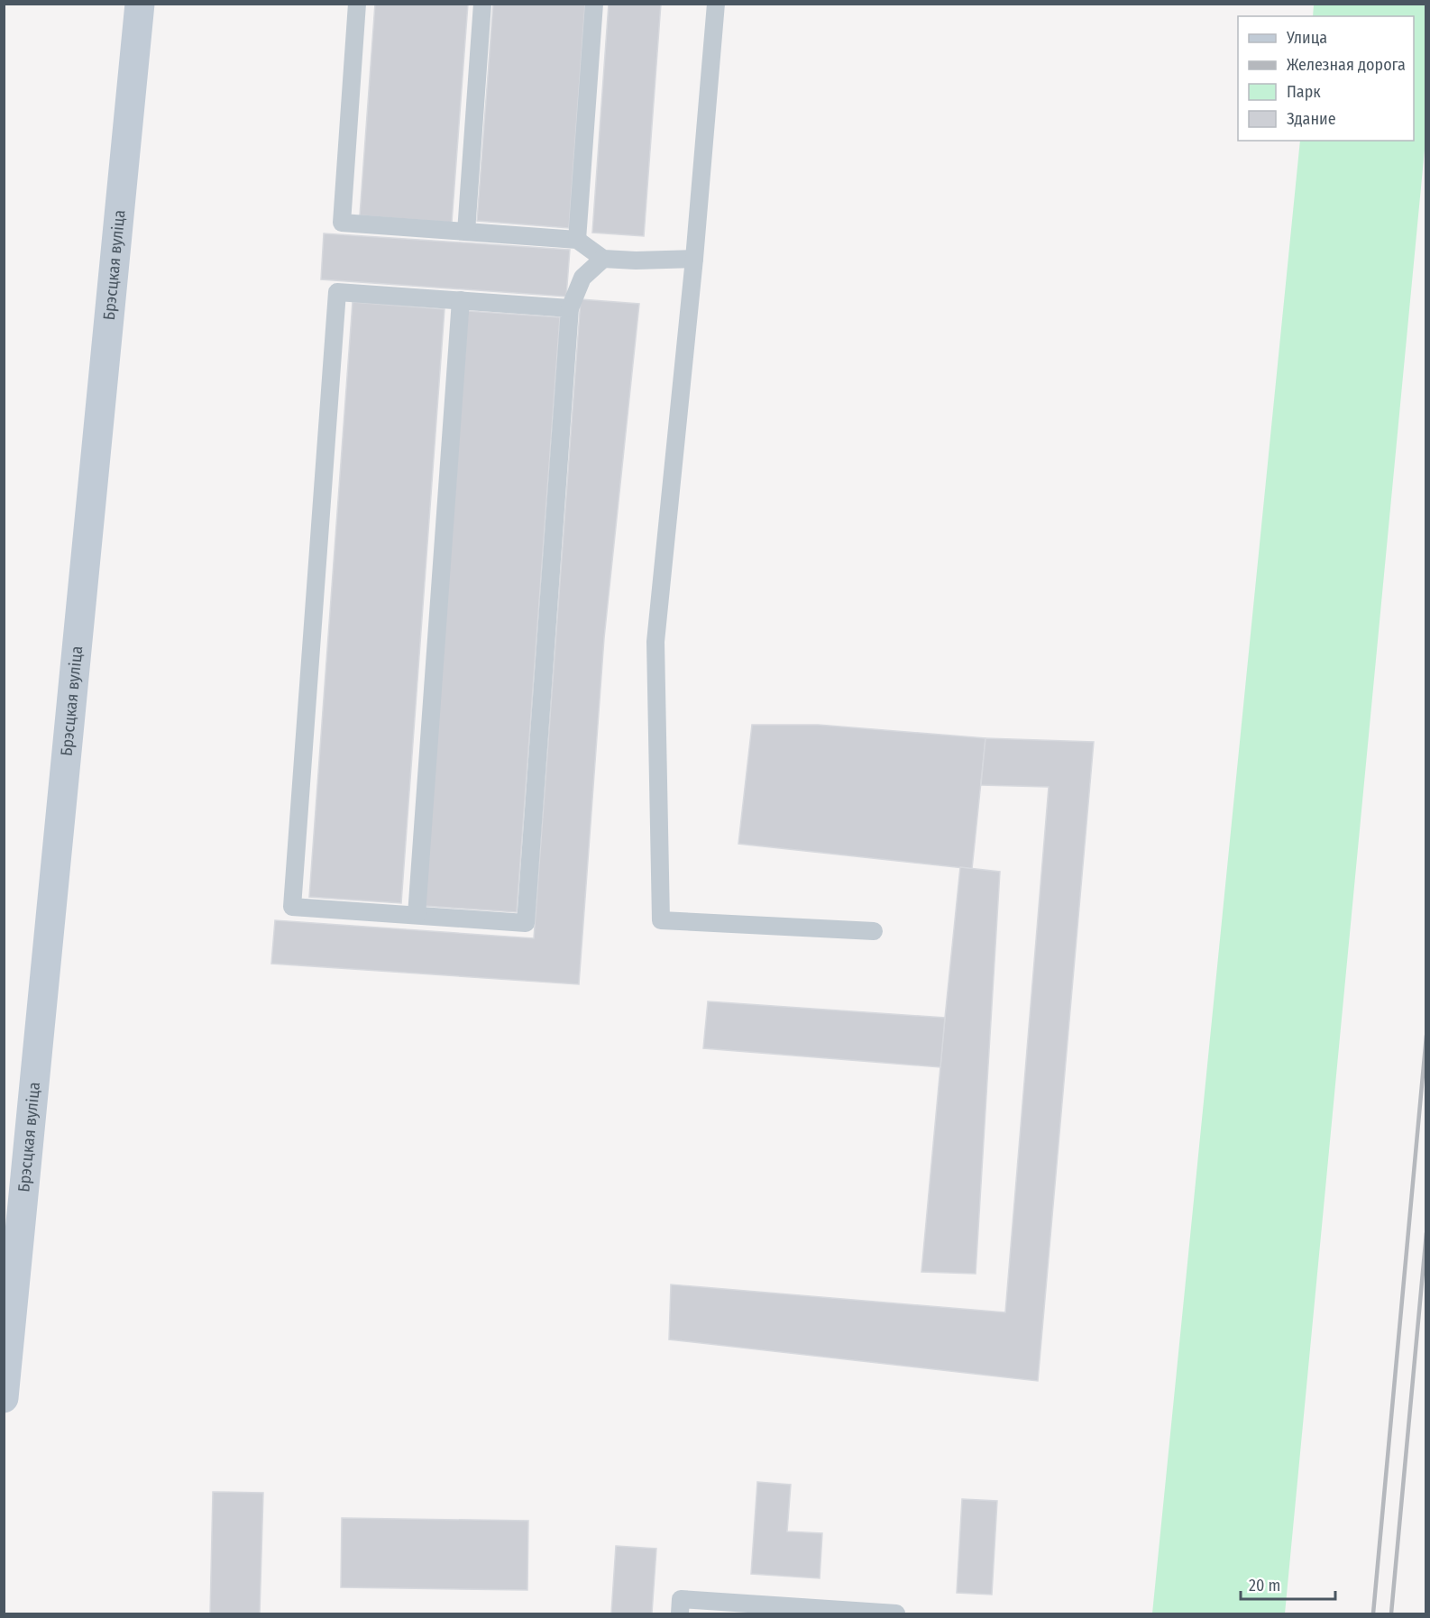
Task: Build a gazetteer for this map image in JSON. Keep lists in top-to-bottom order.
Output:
{
  "streets": {
    "main road": ["Брэсцкая вуліца"]
  },
  "legend": [
    "Улица",
    "Железная дорога",
    "Парк",
    "Здание"
  ],
  "scale_bar": "20 m"
}
